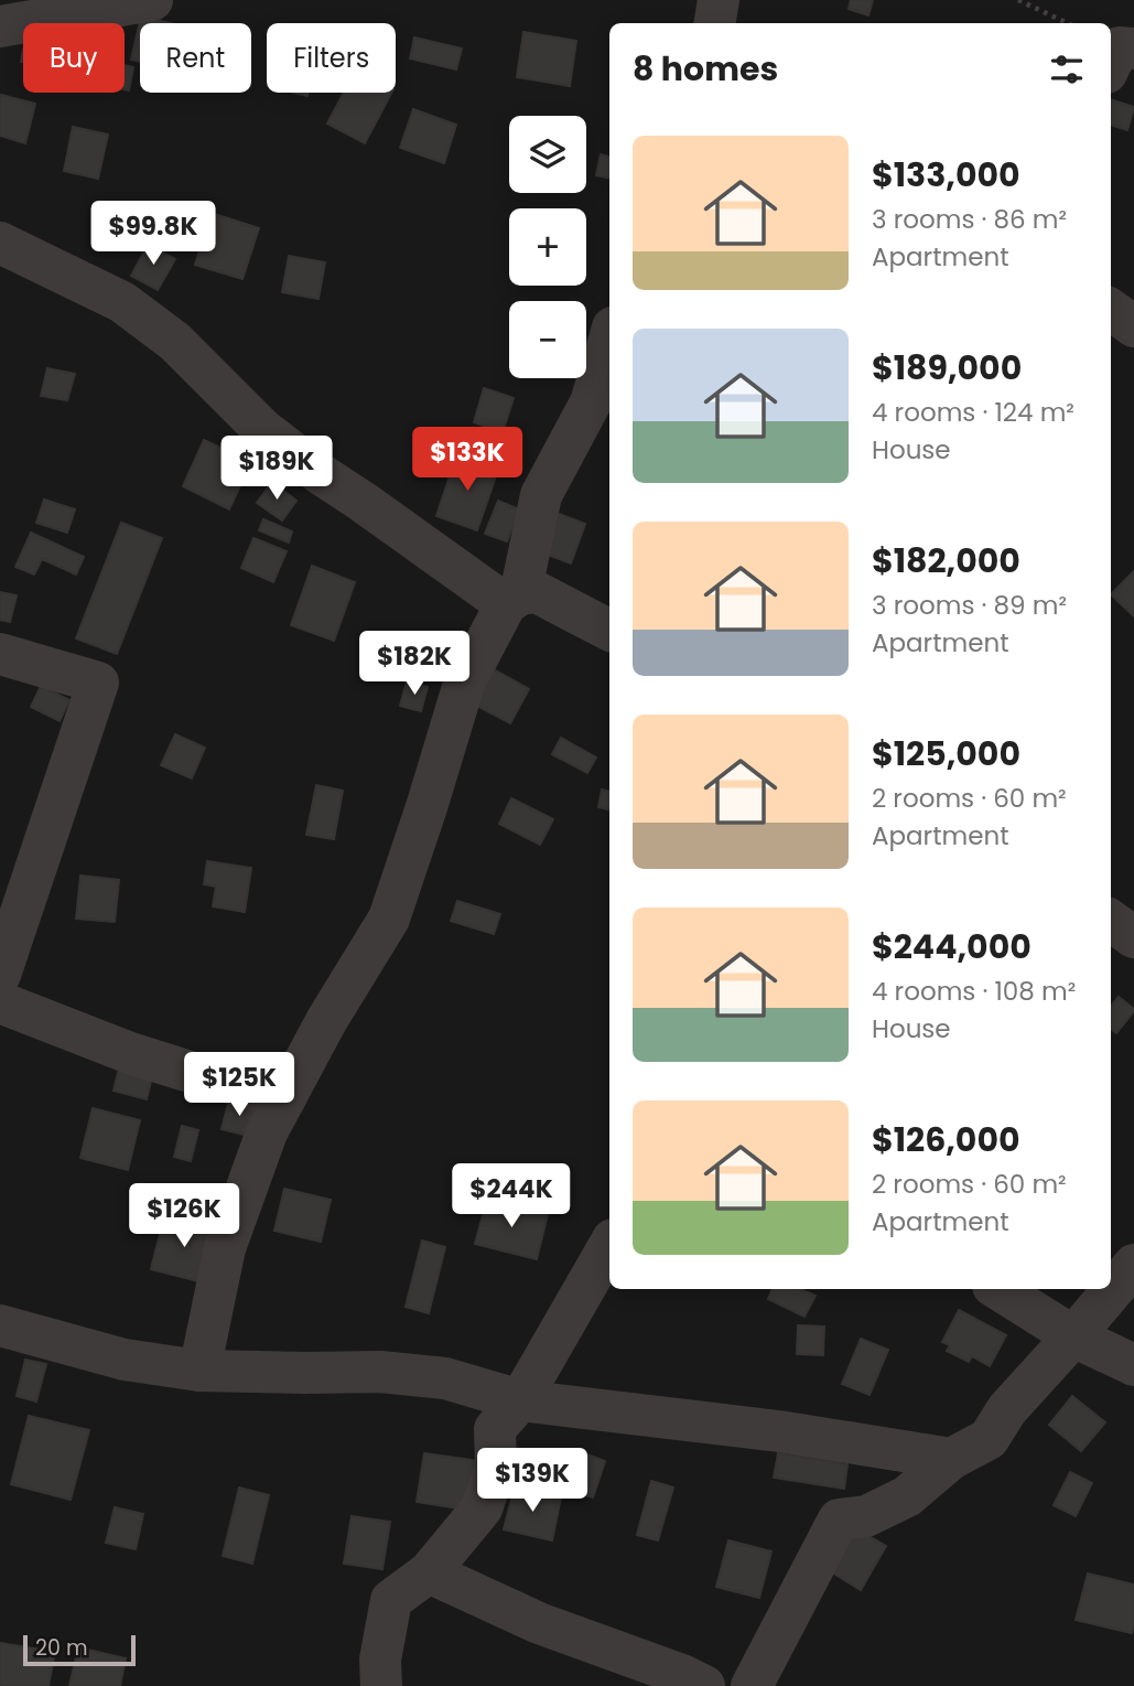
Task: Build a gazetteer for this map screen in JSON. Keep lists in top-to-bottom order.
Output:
{
  "scale_bar": "20 m",
  "page": {
    "chip": ["Buy", "Rent", "Filters"],
    "heading": "8 homes",
    "map_buttons": ["+", "−"],
    "list": [
      {
        "name": "$133,000",
        "note": "3 rooms · 86 m² · Apartment"
      },
      {
        "name": "$189,000",
        "note": "4 rooms · 124 m² · House"
      },
      {
        "name": "$182,000",
        "note": "3 rooms · 89 m² · Apartment"
      },
      {
        "name": "$125,000",
        "note": "2 rooms · 60 m² · Apartment"
      },
      {
        "name": "$244,000",
        "note": "4 rooms · 108 m² · House"
      },
      {
        "name": "$126,000",
        "note": "2 rooms · 60 m² · Apartment"
      }
    ],
    "price": [
      "$99.8K",
      "$133K",
      "$189K",
      "$182K",
      "$125K",
      "$244K",
      "$126K",
      "$139K"
    ],
    "scale": "20 m"
  }
}
